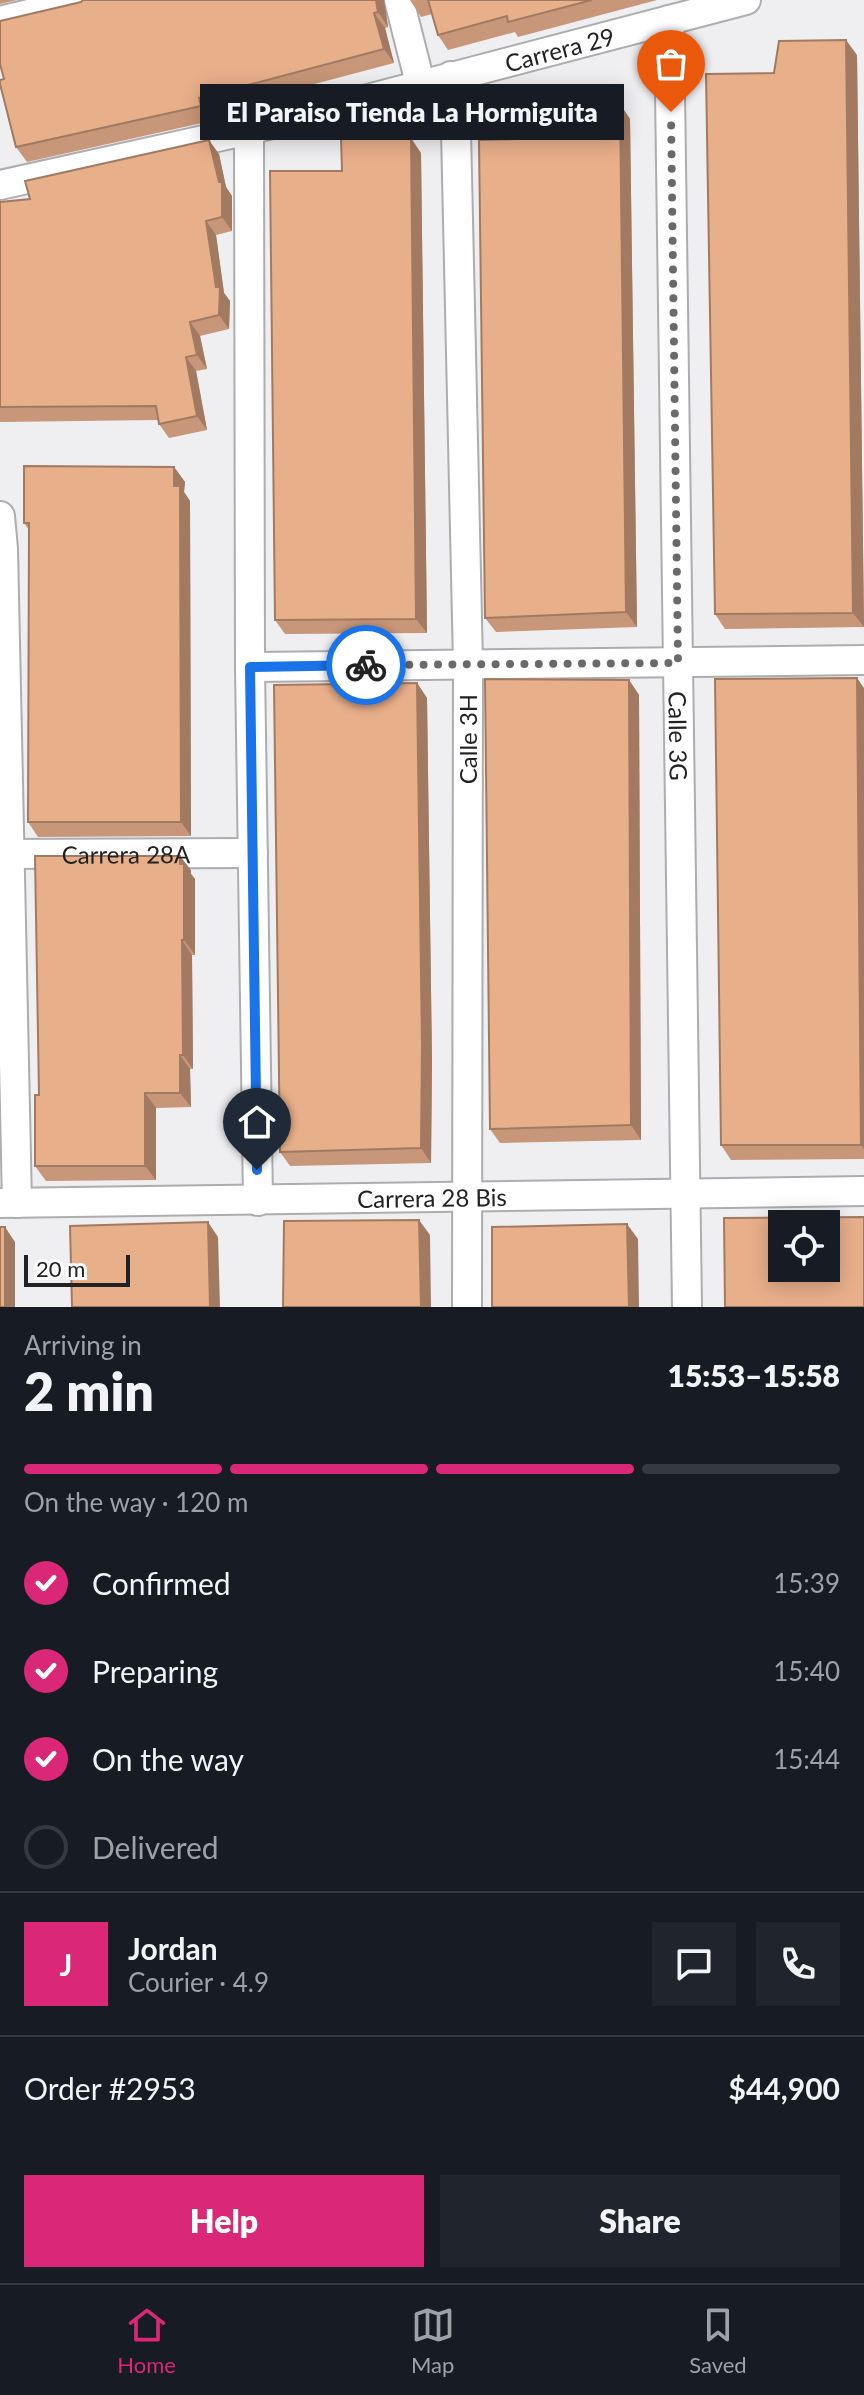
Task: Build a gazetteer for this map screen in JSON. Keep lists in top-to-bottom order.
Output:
{
  "streets": {
    "street": [
      "Carrera 29",
      "Calle 3G",
      "Calle 3H",
      "Carrera 28A",
      "Carrera 28 Bis"
    ]
  },
  "crossings": [
    ["Carrera 29", "Calle 3G"],
    ["Carrera 29", "Calle 3H"],
    ["Calle 3G", "Carrera 28 Bis"],
    ["Calle 3H", "Carrera 28 Bis"]
  ],
  "places": ["El Paraiso Tienda La Hormiguita"],
  "scale_bar": "20 m",
  "page": {
    "bubble": "El Paraiso Tienda La Hormiguita",
    "scale": "20 m",
    "heading": ["2 min", "Arriving in", "15:53–15:58"],
    "panel": [
      "Jordan",
      "Courier · 4.9",
      "Order #2953",
      "$44,900"
    ],
    "bar": "On the way · 120 m",
    "list": [
      ["Confirmed", "15:39"],
      ["Preparing", "15:40"],
      ["On the way", "15:44"],
      "Delivered"
    ],
    "round": "J",
    "buttons": ["Help", "Share"],
    "tabs": ["Home", "Map", "Saved"]
  }
}
